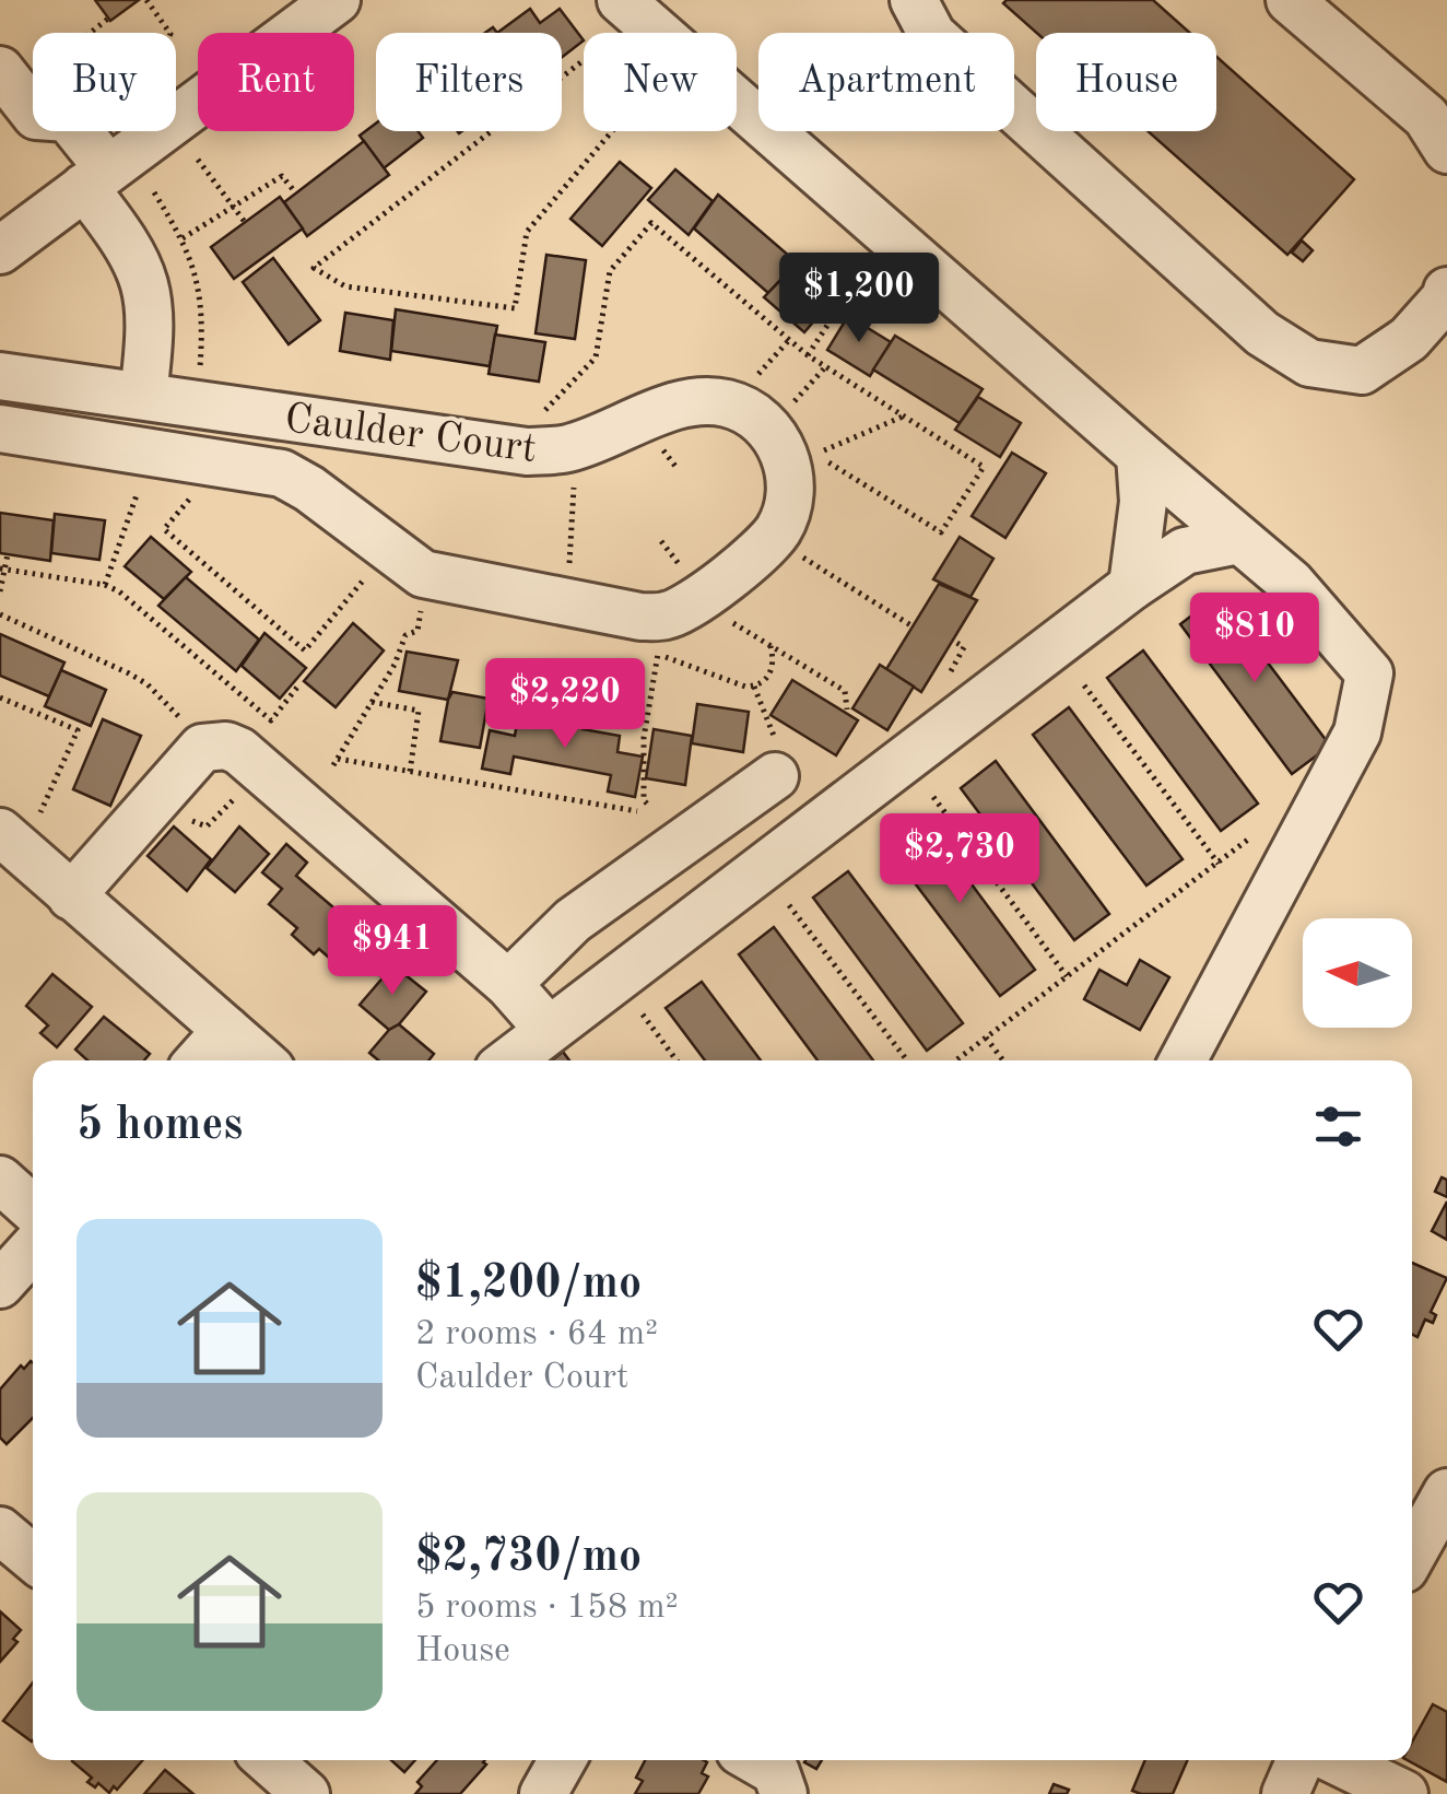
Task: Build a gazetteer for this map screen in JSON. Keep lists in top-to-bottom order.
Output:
{
  "streets": {
    "street": ["Caulder Court"]
  },
  "north": "left",
  "page": {
    "chip": [
      "Buy",
      "Rent",
      "Filters",
      "New",
      "Apartment",
      "House"
    ],
    "price": [
      "$1,200",
      "$810",
      "$2,220",
      "$2,730",
      "$941"
    ],
    "heading": "5 homes",
    "list": [
      {
        "name": "$1,200/mo",
        "note": "2 rooms · 64 m² · Caulder Court"
      },
      {
        "name": "$2,730/mo",
        "note": "5 rooms · 158 m² · House"
      }
    ]
  }
}
